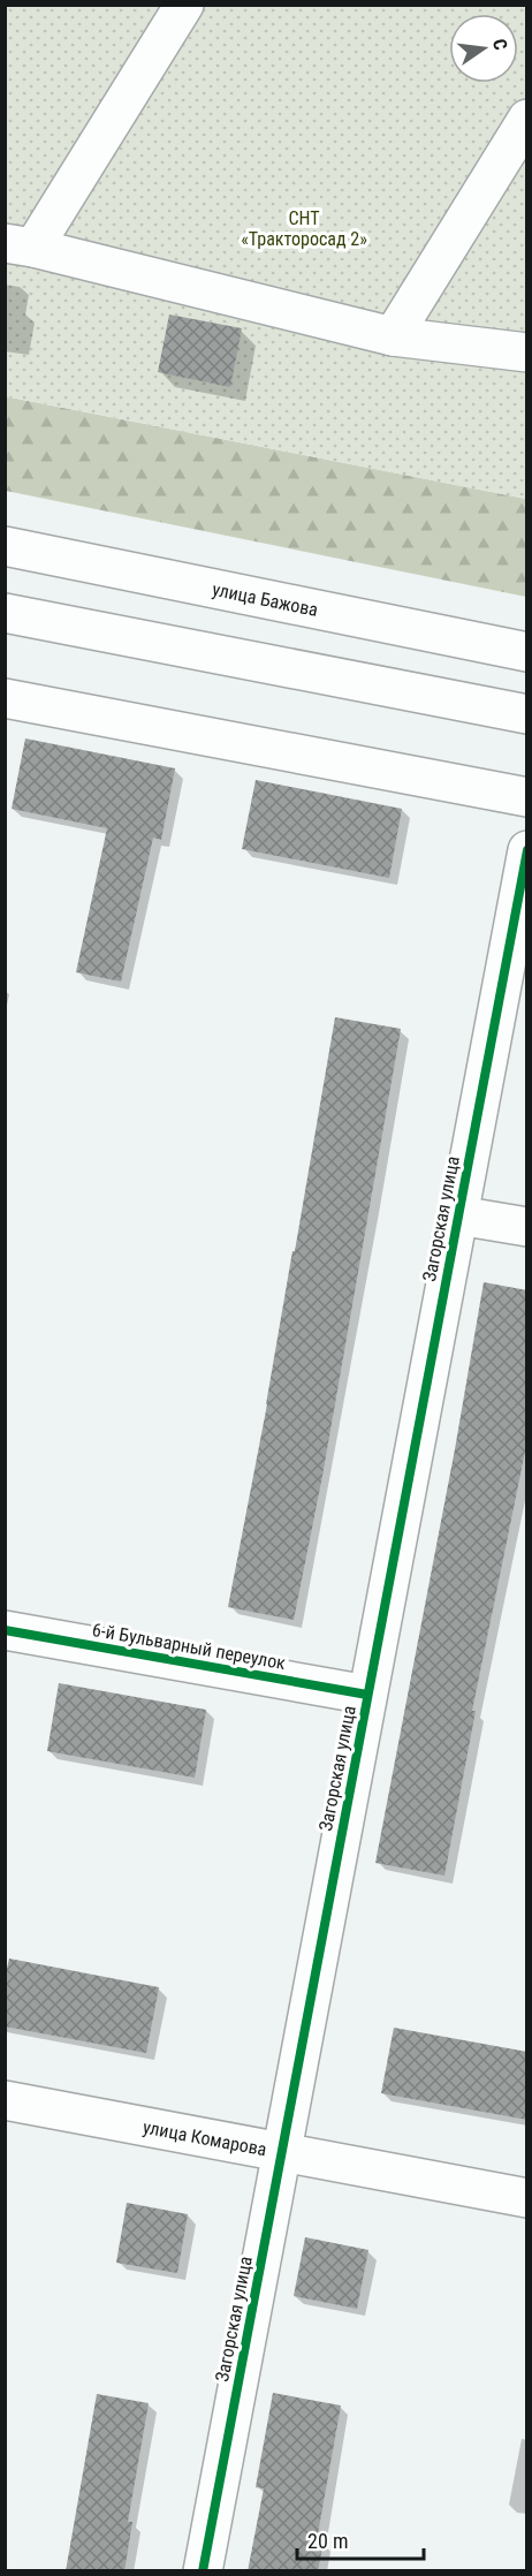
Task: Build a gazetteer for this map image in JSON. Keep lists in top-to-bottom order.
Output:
{
  "streets": {
    "street": [
      "улица Бажова",
      "Загорская улица",
      "6-й Бульварный переулок",
      "улица Комарова"
    ]
  },
  "crossings": [
    ["Загорская улица", "6-й Бульварный переулок"],
    ["Загорская улица", "улица Комарова"]
  ],
  "parks": ["СНТ «Тракторосад 2»"],
  "scale_bar": "20 m",
  "north": "right"
}
